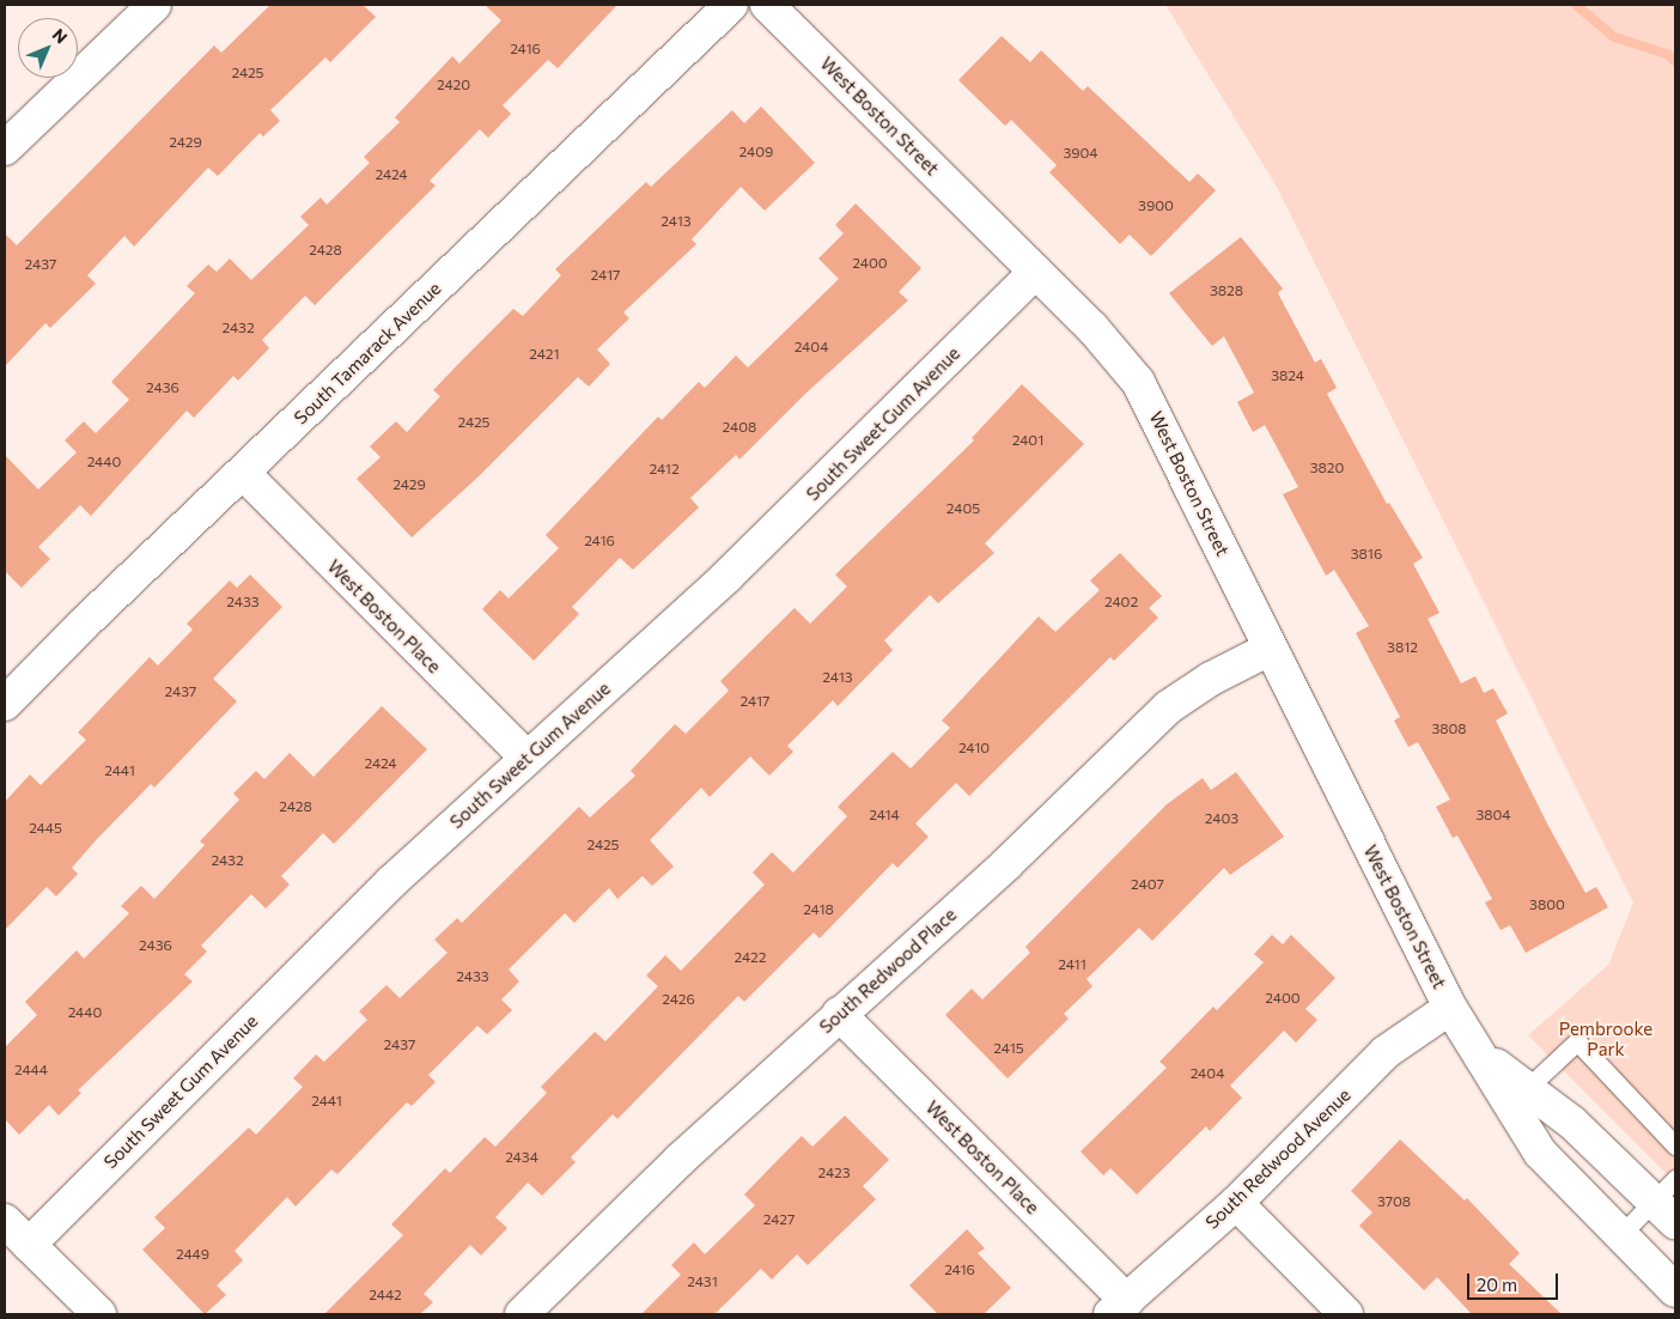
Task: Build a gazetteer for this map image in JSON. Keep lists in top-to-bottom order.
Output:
{
  "streets": {
    "street": [
      "West Boston Street",
      "South Tamarack Avenue",
      "South Sweet Gum Avenue",
      "West Boston Place",
      "South Redwood Place",
      "South Redwood Avenue"
    ]
  },
  "crossings": [
    ["West Boston Street", "South Sweet Gum Avenue"],
    ["West Boston Street", "South Redwood Place"],
    ["West Boston Street", "South Redwood Avenue"],
    ["South Tamarack Avenue", "West Boston Place"],
    ["South Sweet Gum Avenue", "West Boston Place"],
    ["West Boston Place", "South Redwood Place"],
    ["West Boston Place", "South Redwood Avenue"]
  ],
  "parks": ["Pembrooke Park"],
  "house_numbers": [
    "2416",
    "2425",
    "2420",
    "2429",
    "2409",
    "3904",
    "2424",
    "3900",
    "2413",
    "2428",
    "2400",
    "2437",
    "2417",
    "3828",
    "2432",
    "2404",
    "2421",
    "3824",
    "2436",
    "2425",
    "2408",
    "2401",
    "2440",
    "3820",
    "2412",
    "2429",
    "2405",
    "2416",
    "3816",
    "2433",
    "2402",
    "3812",
    "2413",
    "2437",
    "2417",
    "3808",
    "2410",
    "2424",
    "2441",
    "2428",
    "2414",
    "3804",
    "2403",
    "2445",
    "2425",
    "2432",
    "2407",
    "3800",
    "2418",
    "2436",
    "2422",
    "2411",
    "2433",
    "2400",
    "2426",
    "2440",
    "2437",
    "2415",
    "2444",
    "2404",
    "2441",
    "2434",
    "2423",
    "3708",
    "2427",
    "2449",
    "2416",
    "2431",
    "2442"
  ],
  "scale_bar": "20 m",
  "north": "top right"
}
